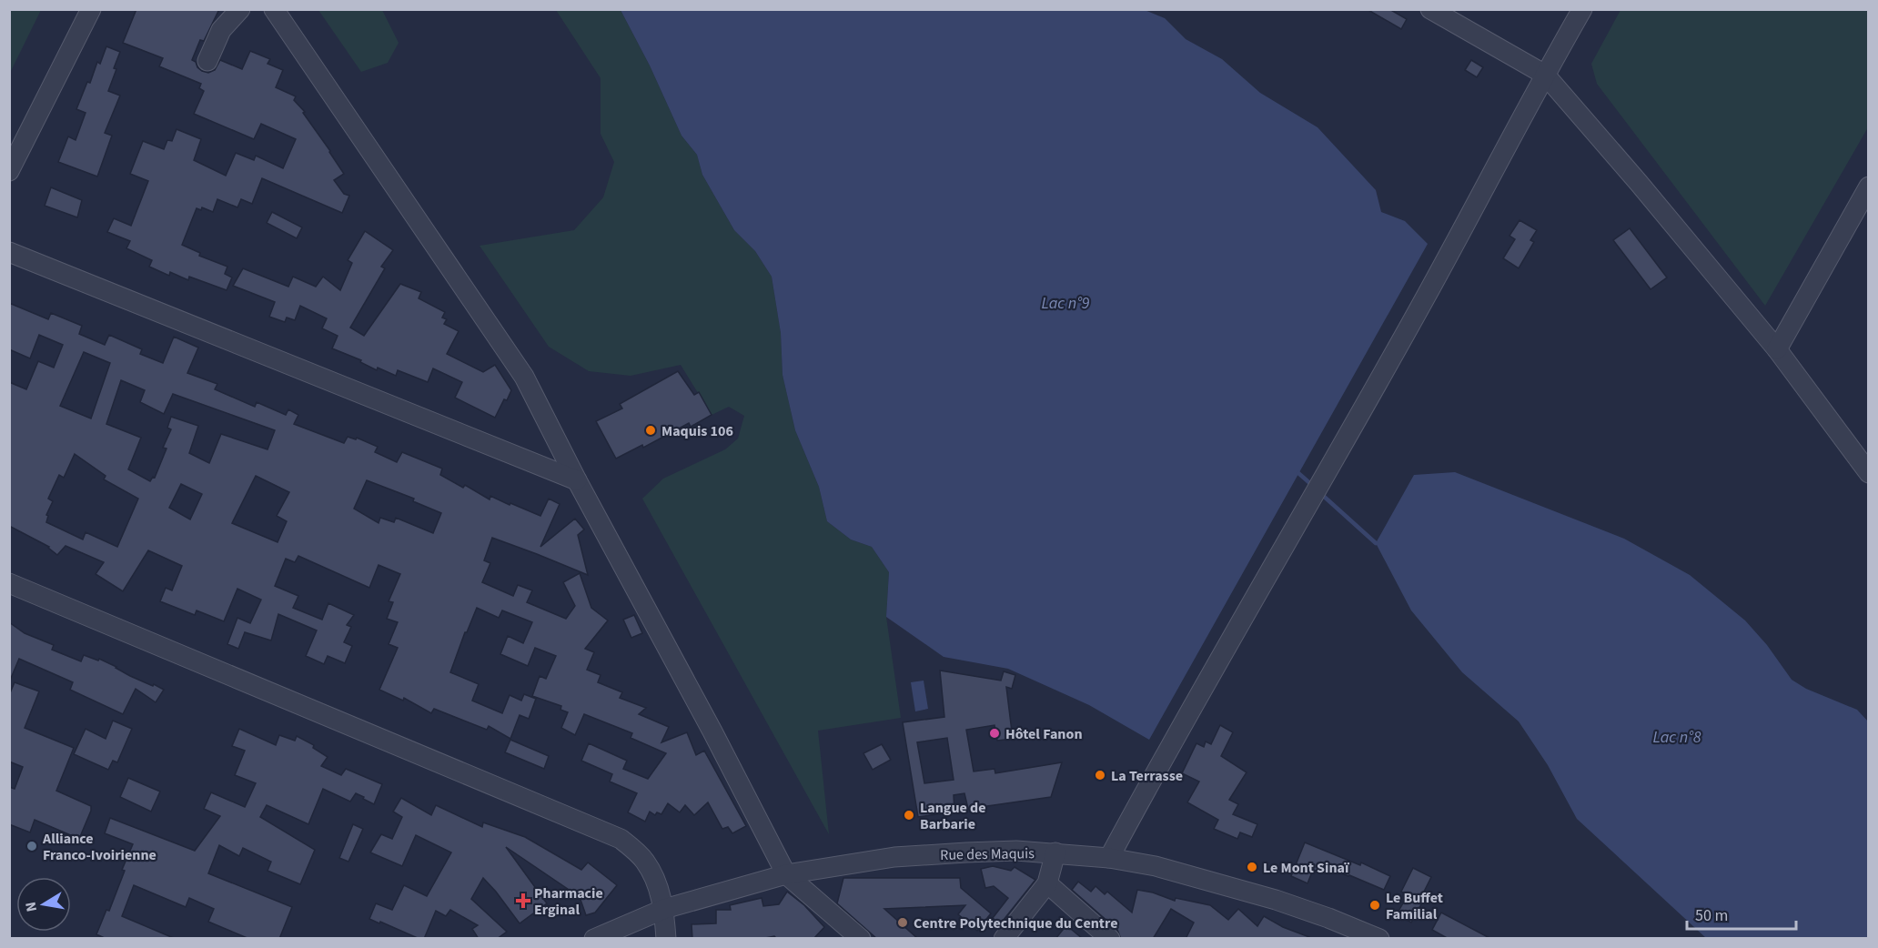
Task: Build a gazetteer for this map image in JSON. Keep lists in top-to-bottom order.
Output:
{
  "streets": {
    "street": ["Rue des Maquis"]
  },
  "water": ["Lac n°9", "Lac n°8"],
  "places": {
    "other": [
      "Maquis 106",
      "Hôtel Fanon",
      "La Terrasse",
      "Langue de Barbarie",
      "Alliance Franco-Ivoirienne",
      "Le Mont Sinaï",
      "Le Buffet Familial",
      "Centre Polytechnique du Centre"
    ],
    "health": ["Pharmacie Erginal"]
  },
  "scale_bar": "50 m",
  "north": "left"
}
